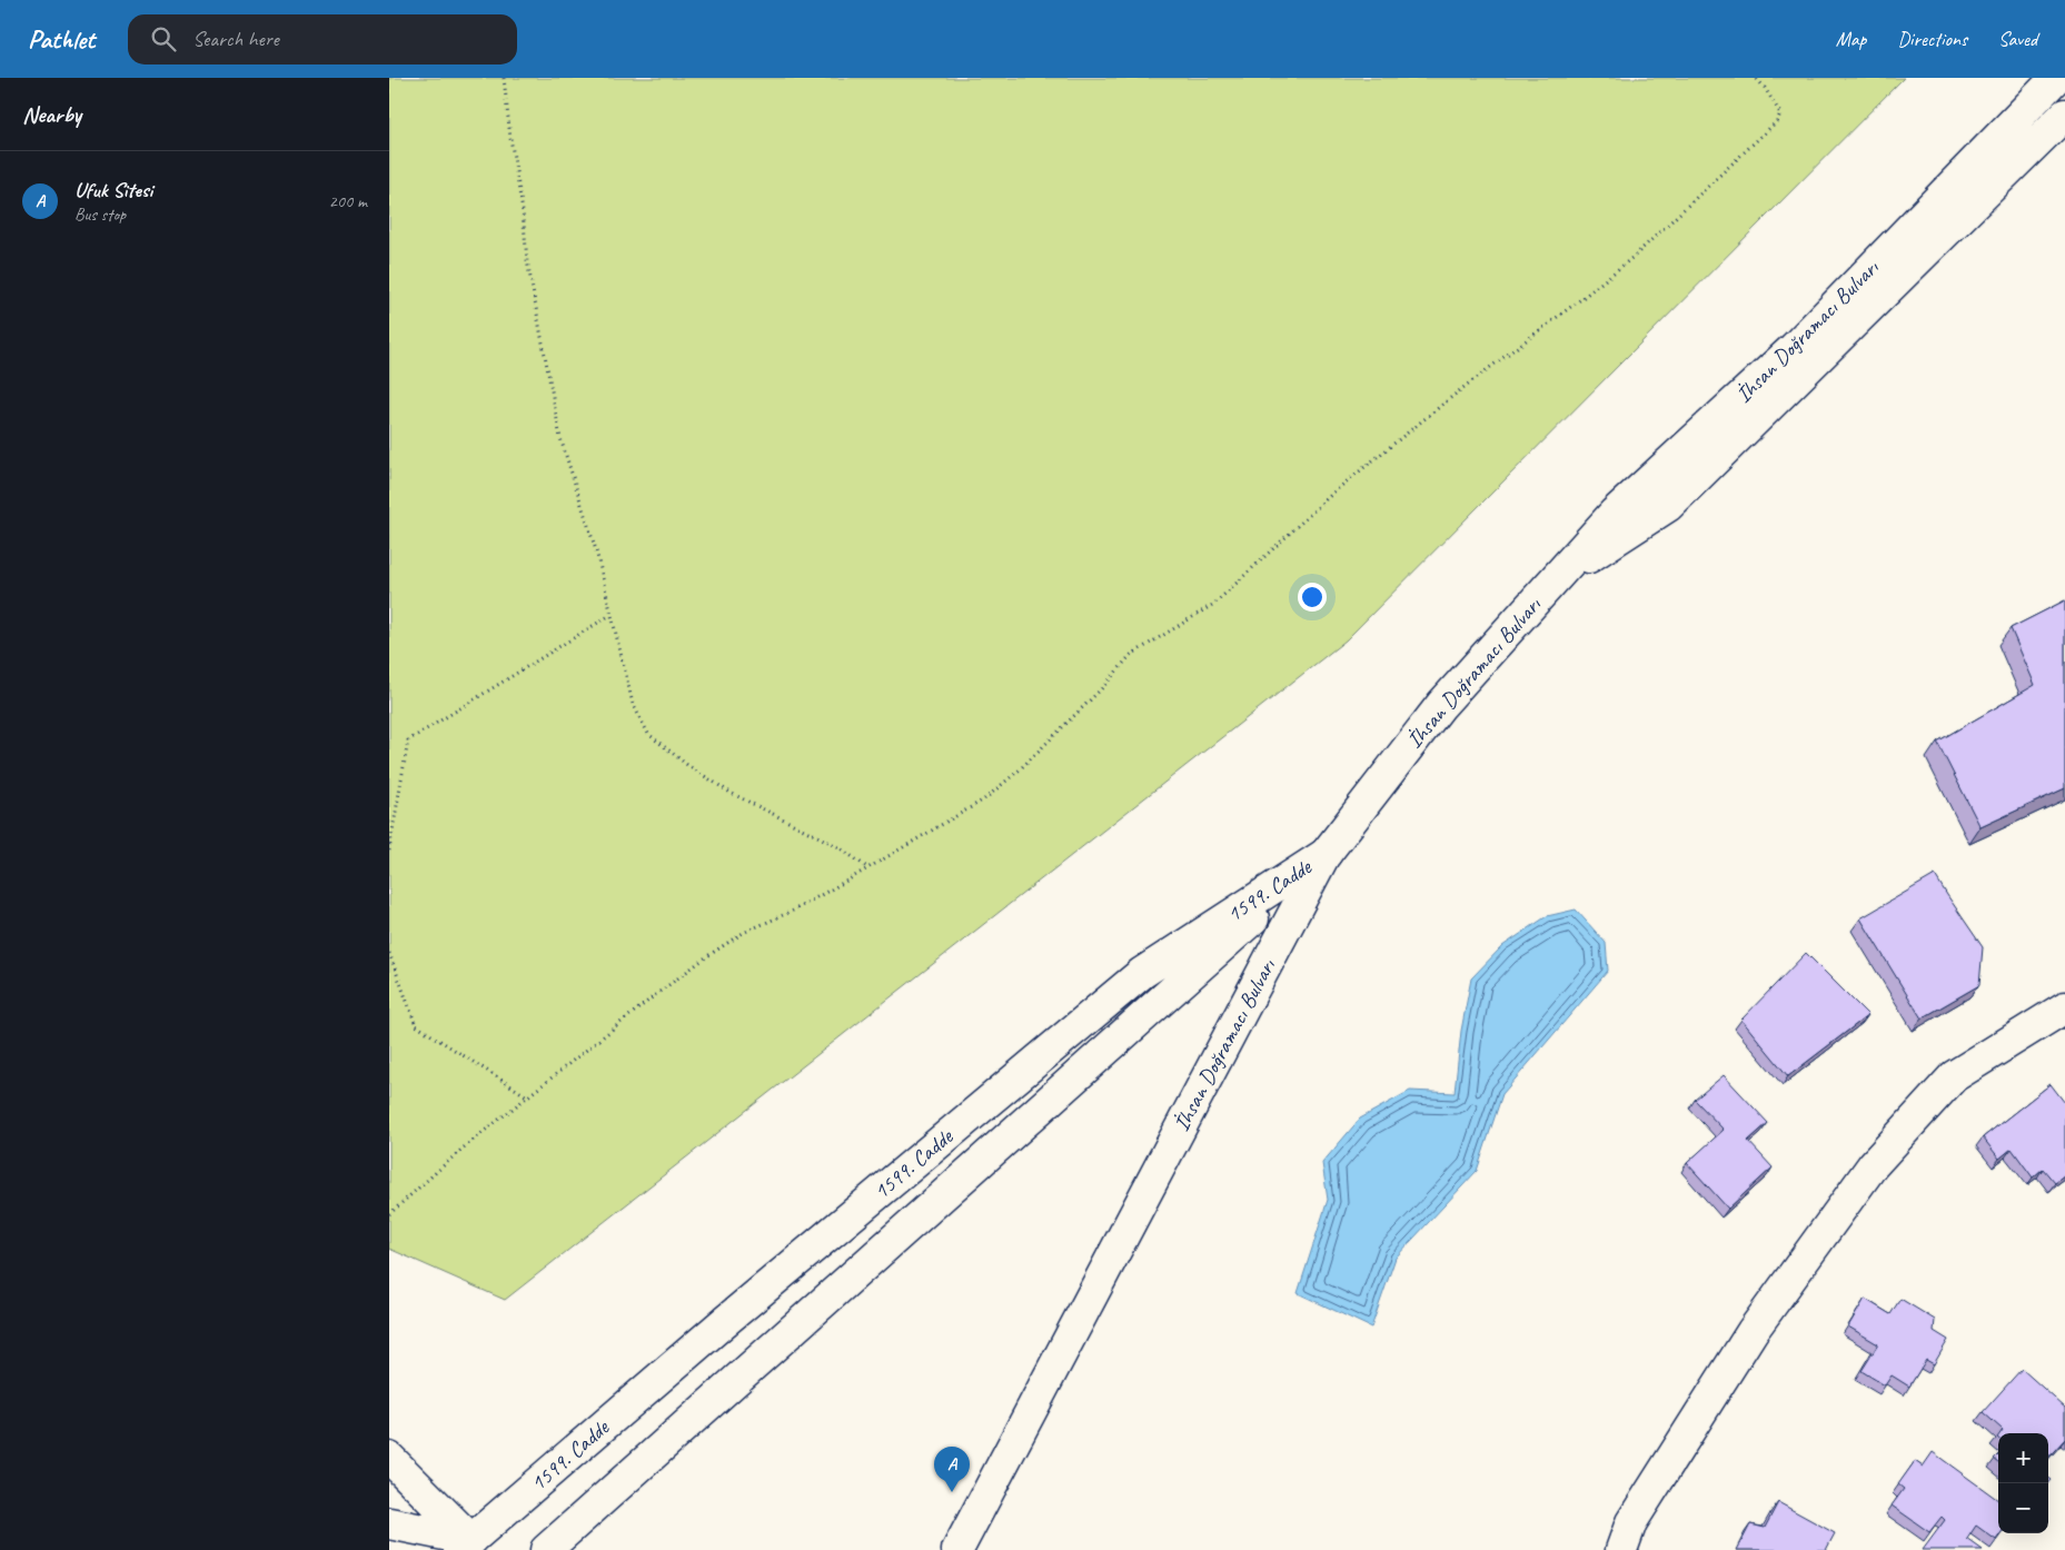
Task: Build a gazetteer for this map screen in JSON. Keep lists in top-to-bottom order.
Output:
{
  "streets": {
    "street": ["İhsan Doğramacı Bulvarı", "1599. Cadde"]
  },
  "crossings": [
    ["İhsan Doğramacı Bulvarı", "1599. Cadde"]
  ],
  "page": {
    "header": "Pathlet",
    "search": "Search here",
    "nav": ["Map", "Directions", "Saved"],
    "heading": "Nearby",
    "list": [
      {
        "mark": "A",
        "name": "Ufuk Sitesi",
        "note": "Bus stop",
        "value": "200 m"
      }
    ],
    "map_buttons": ["+", "−"],
    "pins": "A"
  }
}
